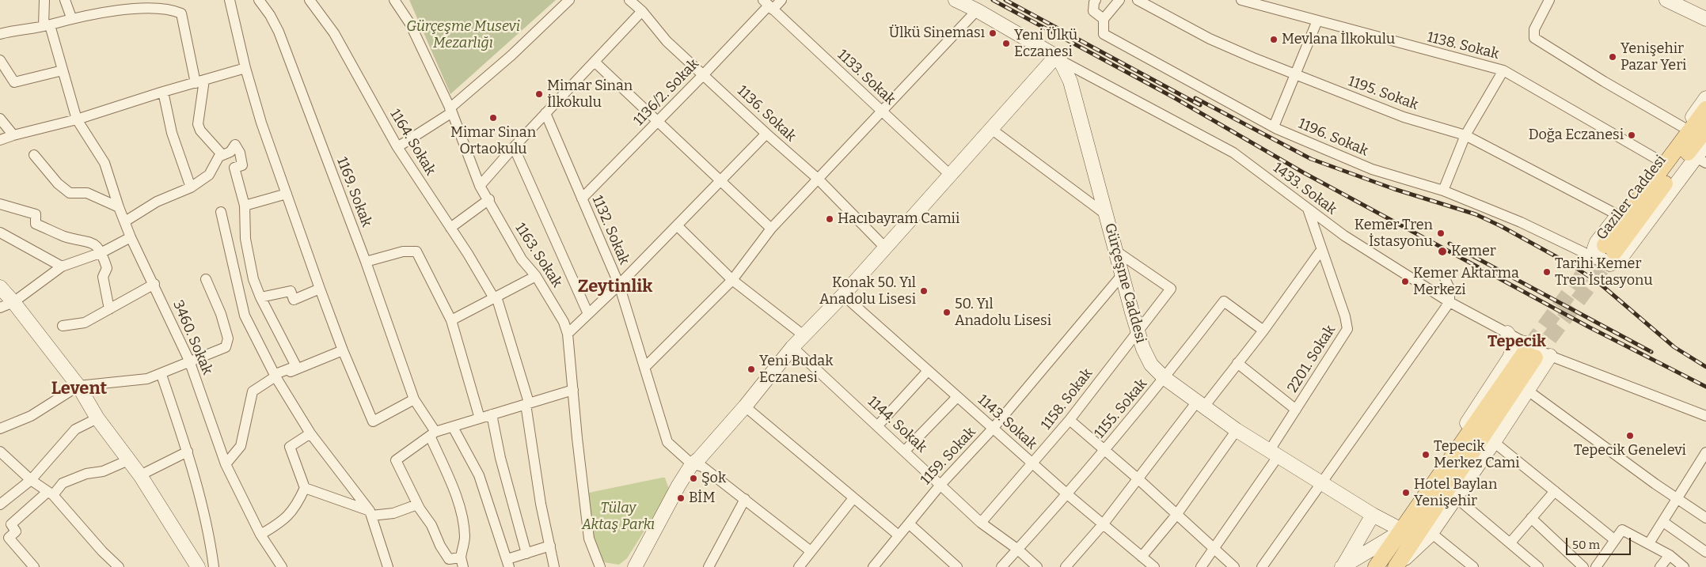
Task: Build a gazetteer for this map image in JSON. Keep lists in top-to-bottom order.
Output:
{
  "streets": {
    "main road": ["Gaziler Caddesi"],
    "street": [
      "1138. Sokak",
      "1133. Sokak",
      "1136/2. Sokak",
      "1195. Sokak",
      "1136. Sokak",
      "1196. Sokak",
      "1164. Sokak",
      "1433. Sokak",
      "1169. Sokak",
      "1132. Sokak",
      "1163. Sokak",
      "Gürçeşme Caddesi",
      "3460. Sokak",
      "2201. Sokak",
      "1158. Sokak",
      "1155. Sokak",
      "1143. Sokak",
      "1144. Sokak",
      "1159. Sokak"
    ]
  },
  "crossings": [
    ["1138. Sokak", "Gaziler Caddesi"],
    ["1133. Sokak", "1136/2. Sokak"],
    ["1136/2. Sokak", "1136. Sokak"],
    ["1136/2. Sokak", "1132. Sokak"],
    ["1195. Sokak", "Gaziler Caddesi"],
    ["1196. Sokak", "Gaziler Caddesi"],
    ["1433. Sokak", "Gürçeşme Caddesi"],
    ["1433. Sokak", "2201. Sokak"],
    ["Gürçeşme Caddesi", "2201. Sokak"],
    ["Gürçeşme Caddesi", "1158. Sokak"],
    ["Gürçeşme Caddesi", "1155. Sokak"],
    ["Gürçeşme Caddesi", "1159. Sokak"],
    ["1158. Sokak", "1143. Sokak"],
    ["1158. Sokak", "1144. Sokak"],
    ["1155. Sokak", "1143. Sokak"],
    ["1155. Sokak", "1144. Sokak"],
    ["1143. Sokak", "1159. Sokak"],
    ["1144. Sokak", "1159. Sokak"]
  ],
  "districts": ["Zeytinlik", "Tepecik", "Levent"],
  "parks": ["Gürçeşme Musevi Mezarlığı", "Tülay Aktaş Parkı"],
  "places": [
    "Ülkü Sineması",
    "Mevlana İlkokulu",
    "Yeni Ülkü Eczanesi",
    "Yenişehir Pazar Yeri",
    "Mimar Sinan İlkokulu",
    "Mimar Sinan Ortaokulu",
    "Doğa Eczanesi",
    "Hacıbayram Camii",
    "Kemer Tren İstasyonu",
    "Kemer",
    "Tarihi Kemer Tren İstasyonu",
    "Kemer Aktarma Merkezi",
    "Konak 50. Yıl Anadolu Lisesi",
    "50. Yıl Anadolu Lisesi",
    "Yeni Budak Eczanesi",
    "Tepecik Genelevi",
    "Tepecik Merkez Cami",
    "Şok",
    "Hotel Baylan Yenişehir",
    "BİM"
  ],
  "scale_bar": "50 m"
}
